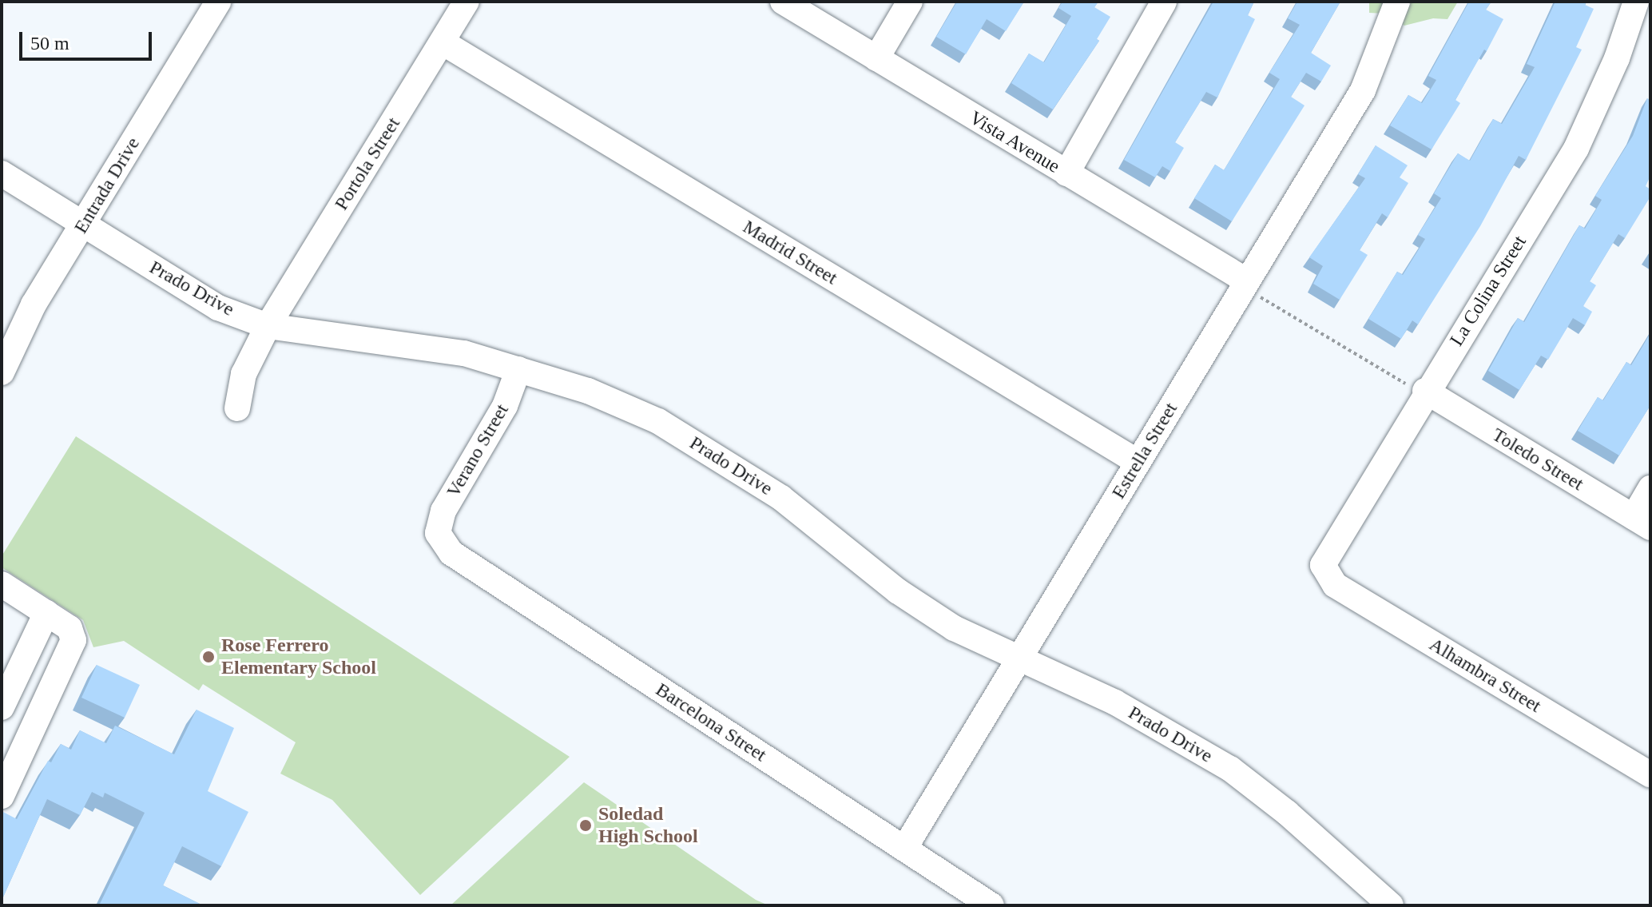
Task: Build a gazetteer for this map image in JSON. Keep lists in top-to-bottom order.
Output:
{
  "streets": {
    "street": [
      "Vista Avenue",
      "Portola Street",
      "Entrada Drive",
      "Madrid Street",
      "Prado Drive",
      "La Colina Street",
      "Verano Street",
      "Estrella Street",
      "Toledo Street",
      "Alhambra Street",
      "Barcelona Street"
    ]
  },
  "crossings": [
    ["Vista Avenue", "Estrella Street"],
    ["Portola Street", "Madrid Street"],
    ["Portola Street", "Prado Drive"],
    ["Entrada Drive", "Prado Drive"],
    ["Madrid Street", "Estrella Street"],
    ["Prado Drive", "Verano Street"],
    ["Prado Drive", "Estrella Street"],
    ["La Colina Street", "Toledo Street"],
    ["La Colina Street", "Alhambra Street"],
    ["Verano Street", "Barcelona Street"],
    ["Estrella Street", "Barcelona Street"]
  ],
  "places": ["Rose Ferrero Elementary School", "Soledad High School"],
  "scale_bar": "50 m"
}
